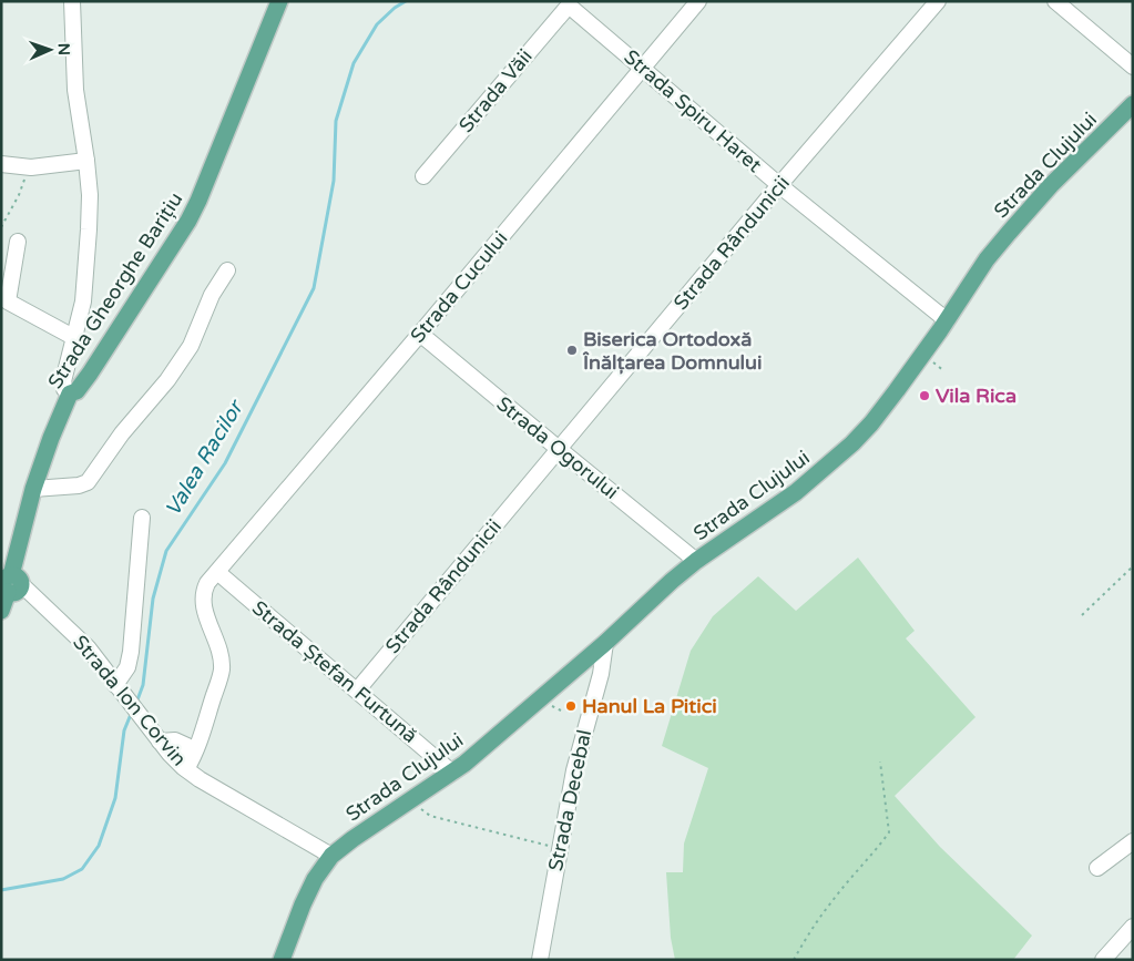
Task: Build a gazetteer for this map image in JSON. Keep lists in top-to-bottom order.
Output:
{
  "streets": {
    "main road": ["Strada Clujului", "Strada Gheorghe Barițiu"],
    "street": [
      "Strada Văii",
      "Strada Spiru Haret",
      "Strada Rândunicii",
      "Strada Cucului",
      "Strada Ogorului",
      "Strada Ștefan Furtună",
      "Strada Ion Corvin",
      "Strada Decebal"
    ]
  },
  "crossings": [
    ["Strada Văii", "Strada Spiru Haret"],
    ["Strada Spiru Haret", "Strada Clujului"],
    ["Strada Spiru Haret", "Strada Rândunicii"],
    ["Strada Spiru Haret", "Strada Cucului"],
    ["Strada Clujului", "Strada Ogorului"],
    ["Strada Clujului", "Strada Ștefan Furtună"],
    ["Strada Clujului", "Strada Ion Corvin"],
    ["Strada Clujului", "Strada Decebal"],
    ["Strada Rândunicii", "Strada Ogorului"],
    ["Strada Rândunicii", "Strada Ștefan Furtună"],
    ["Strada Cucului", "Strada Ogorului"],
    ["Strada Cucului", "Strada Ștefan Furtună"],
    ["Strada Cucului", "Strada Ion Corvin"],
    ["Strada Gheorghe Barițiu", "Strada Ion Corvin"]
  ],
  "water": ["Valea Racilor"],
  "places": ["Biserica Ortodoxă Înălțarea Domnului", "Vila Rica", "Hanul La Pitici"],
  "north": "right"
}
